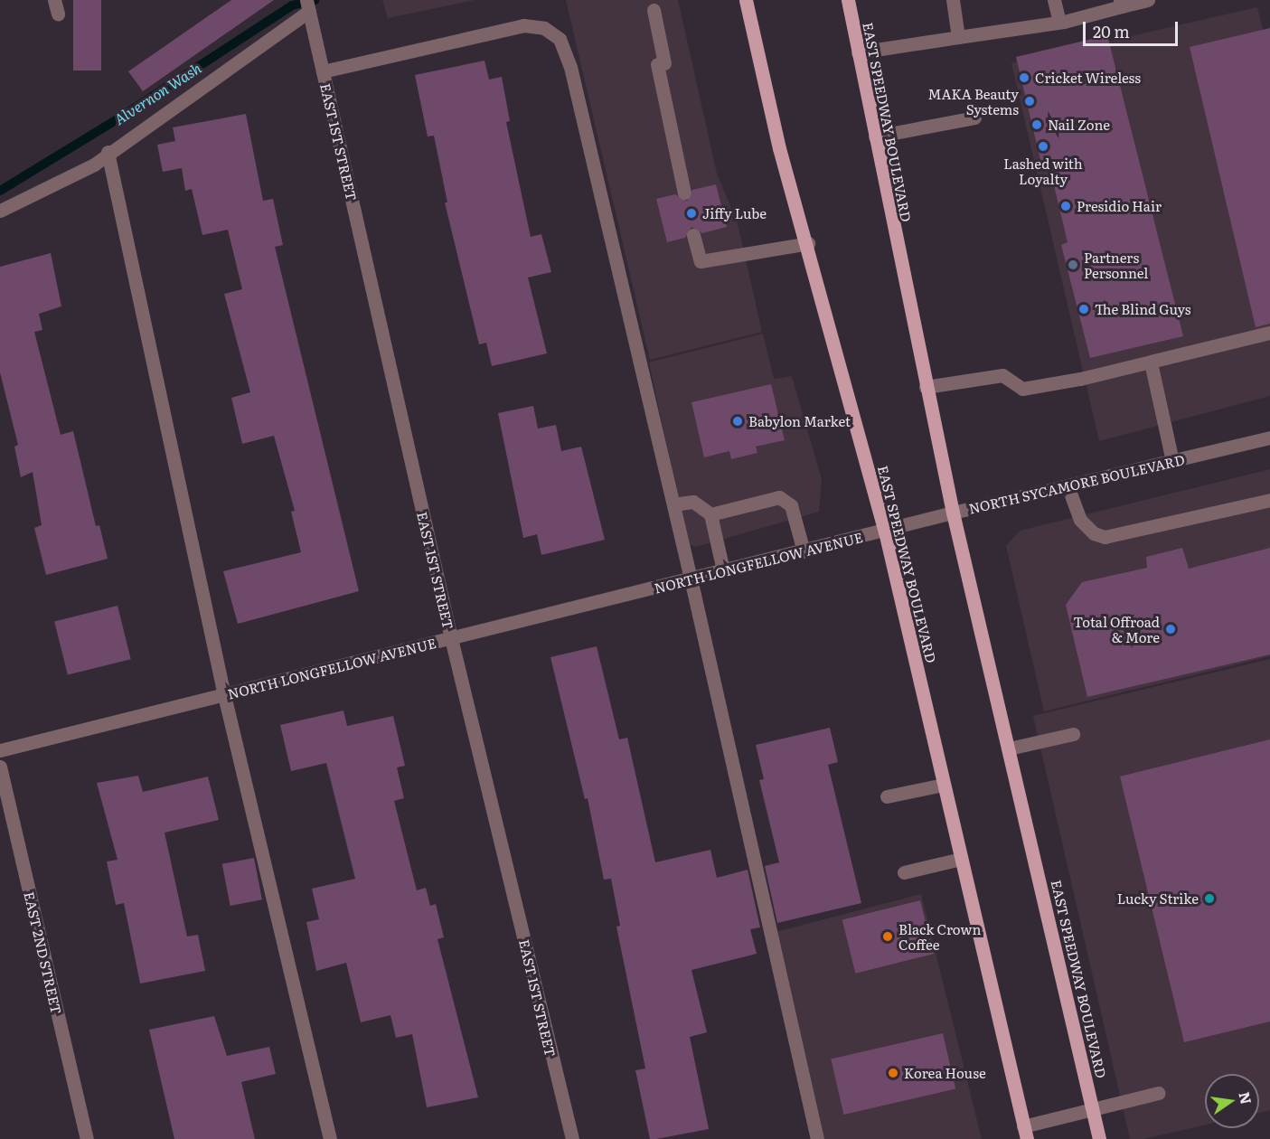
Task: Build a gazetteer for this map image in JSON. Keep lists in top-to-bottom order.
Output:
{
  "streets": {
    "main road": ["EAST SPEEDWAY BOULEVARD"],
    "street": [
      "EAST 1ST STREET",
      "NORTH SYCAMORE BOULEVARD",
      "NORTH LONGFELLOW AVENUE",
      "EAST 2ND STREET"
    ]
  },
  "crossings": [
    ["EAST SPEEDWAY BOULEVARD", "NORTH SYCAMORE BOULEVARD"],
    ["EAST SPEEDWAY BOULEVARD", "NORTH LONGFELLOW AVENUE"],
    ["EAST 1ST STREET", "NORTH LONGFELLOW AVENUE"],
    ["NORTH SYCAMORE BOULEVARD", "NORTH LONGFELLOW AVENUE"]
  ],
  "water": ["Alvernon Wash"],
  "places": [
    "Cricket Wireless",
    "MAKA Beauty Systems",
    "Nail Zone",
    "Lashed with Loyalty",
    "Presidio Hair",
    "Jiffy Lube",
    "Partners Personnel",
    "The Blind Guys",
    "Babylon Market",
    "Total Offroad & More",
    "Lucky Strike",
    "Black Crown Coffee",
    "Korea House"
  ],
  "scale_bar": "20 m",
  "north": "right"
}
